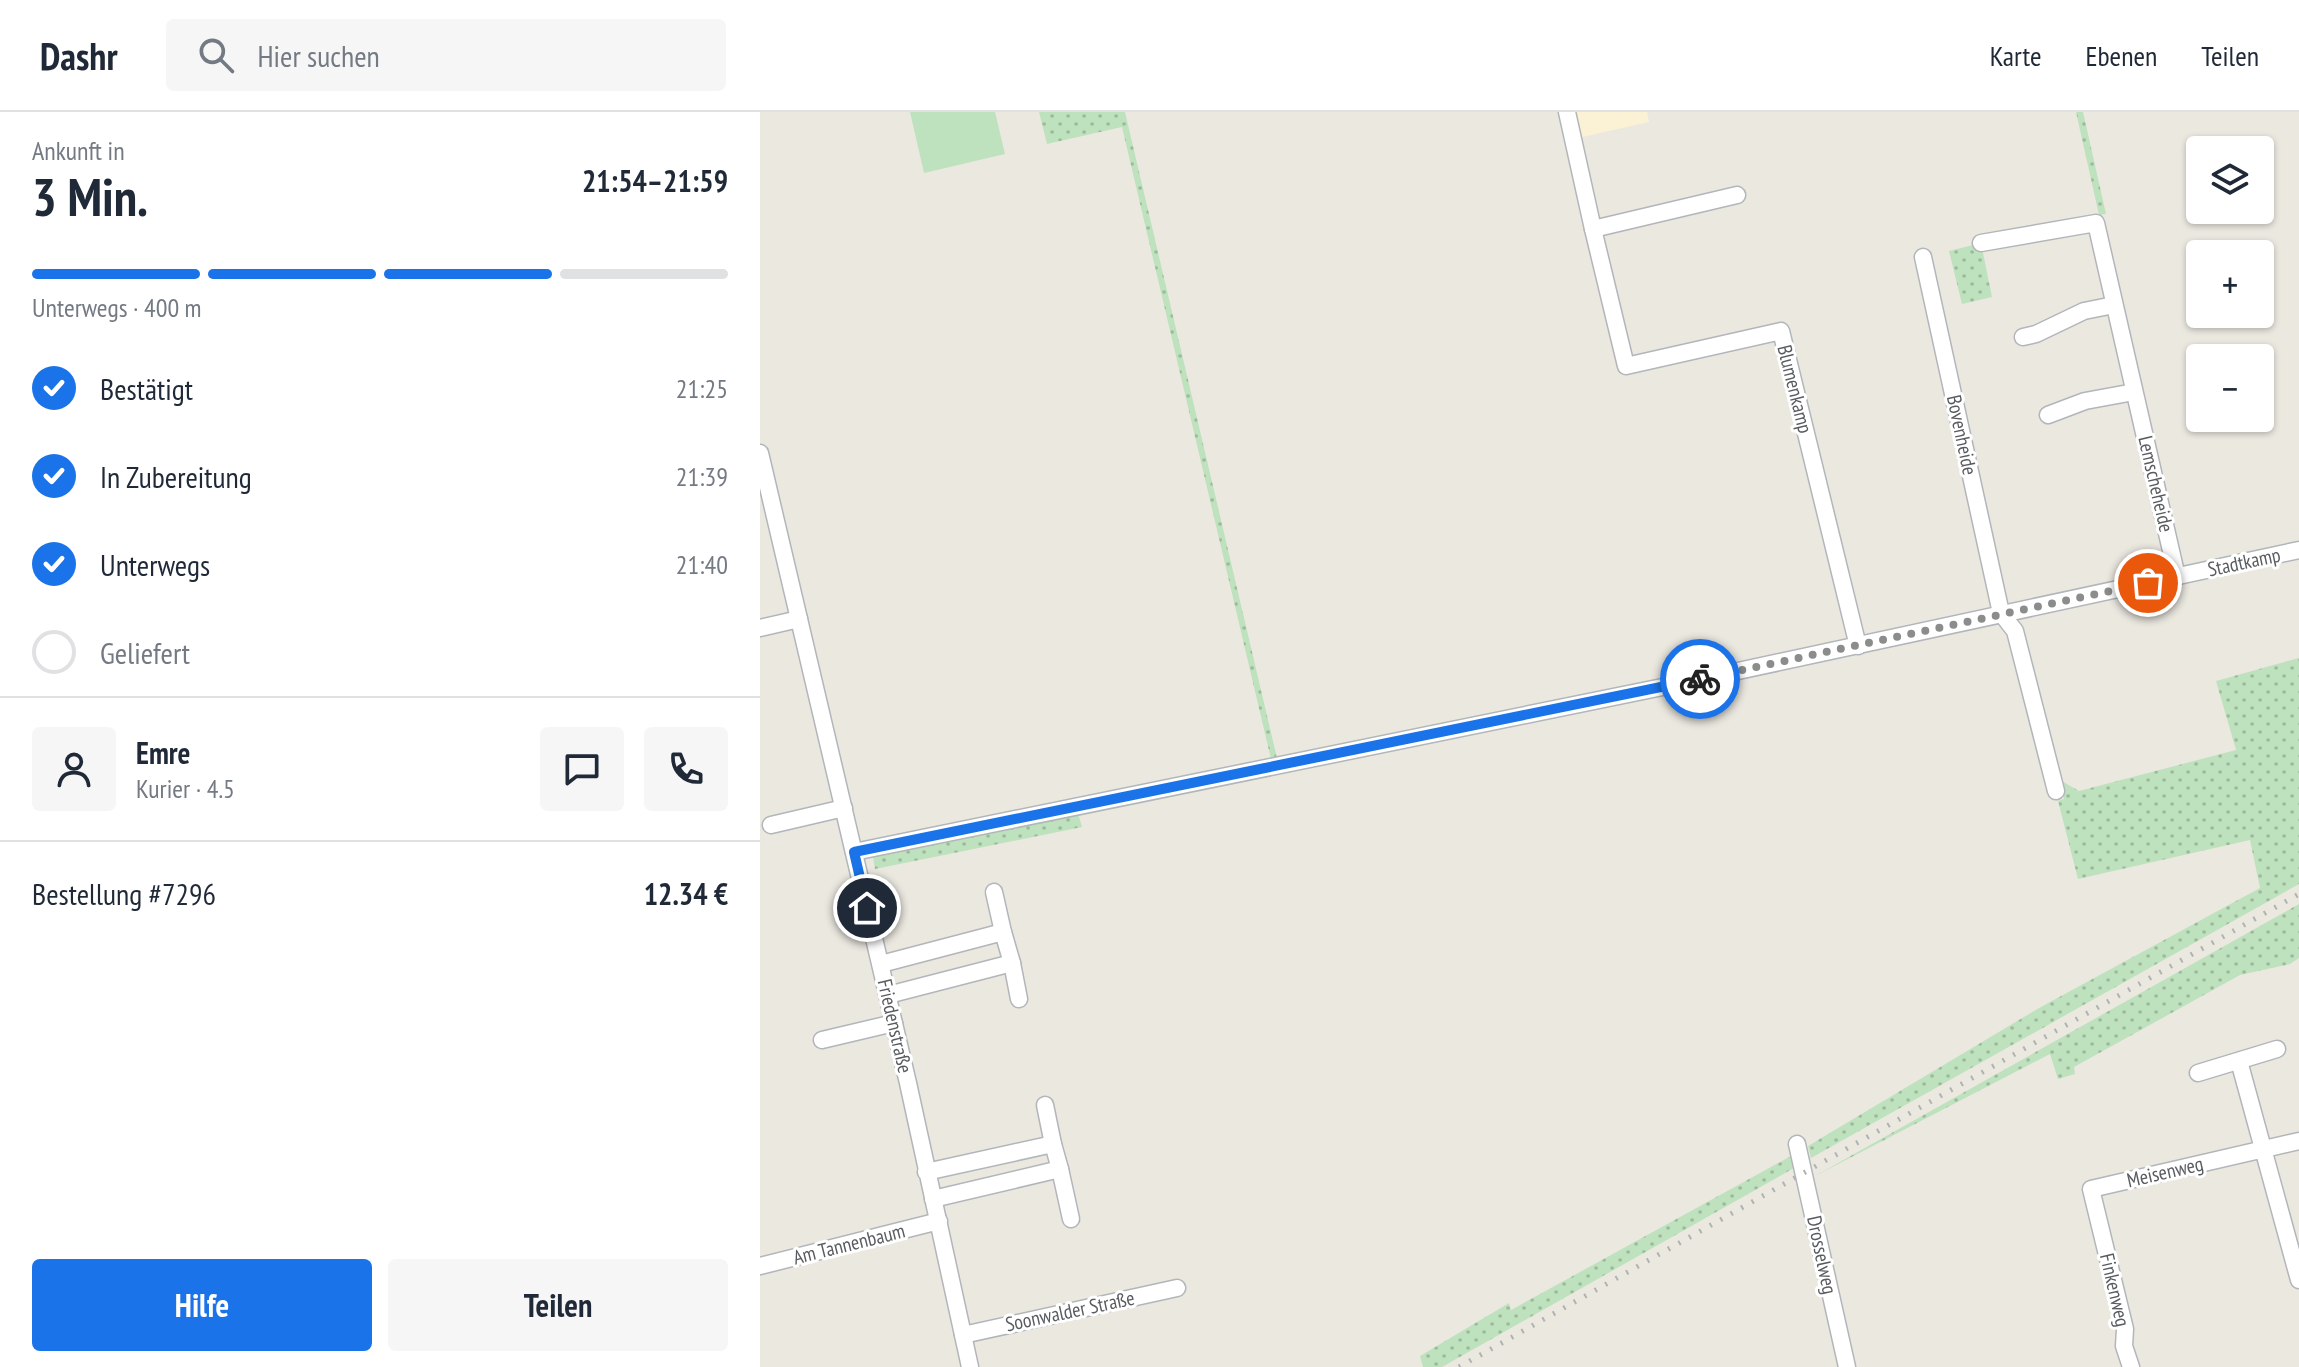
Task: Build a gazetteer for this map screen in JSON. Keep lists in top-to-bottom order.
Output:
{
  "streets": {
    "street": [
      "Blumenkamp",
      "Bovenheide",
      "Lemscheheide",
      "Stadtkamp",
      "Friedenstraße",
      "Meisenweg",
      "Am Tannenbaum",
      "Drosselweg",
      "Finkenweg",
      "Soonwalder Straße"
    ]
  },
  "crossings": [
    ["Blumenkamp", "Stadtkamp"],
    ["Bovenheide", "Stadtkamp"],
    ["Lemscheheide", "Stadtkamp"],
    ["Stadtkamp", "Friedenstraße"],
    ["Friedenstraße", "Am Tannenbaum"],
    ["Friedenstraße", "Soonwalder Straße"],
    ["Meisenweg", "Finkenweg"]
  ],
  "page": {
    "header": "Dashr",
    "search": "Hier suchen",
    "nav": ["Karte", "Ebenen", "Teilen"],
    "heading": ["3 Min.", "Ankunft in", "21:54–21:59"],
    "panel": [
      "Emre",
      "Kurier · 4.5",
      "Bestellung #7296",
      "12.34 €"
    ],
    "map_buttons": ["+", "−"],
    "bar": "Unterwegs · 400 m",
    "list": [
      ["Bestätigt", "21:25"],
      ["In Zubereitung", "21:39"],
      ["Unterwegs", "21:40"],
      "Geliefert"
    ],
    "buttons": ["Hilfe", "Teilen"]
  }
}
